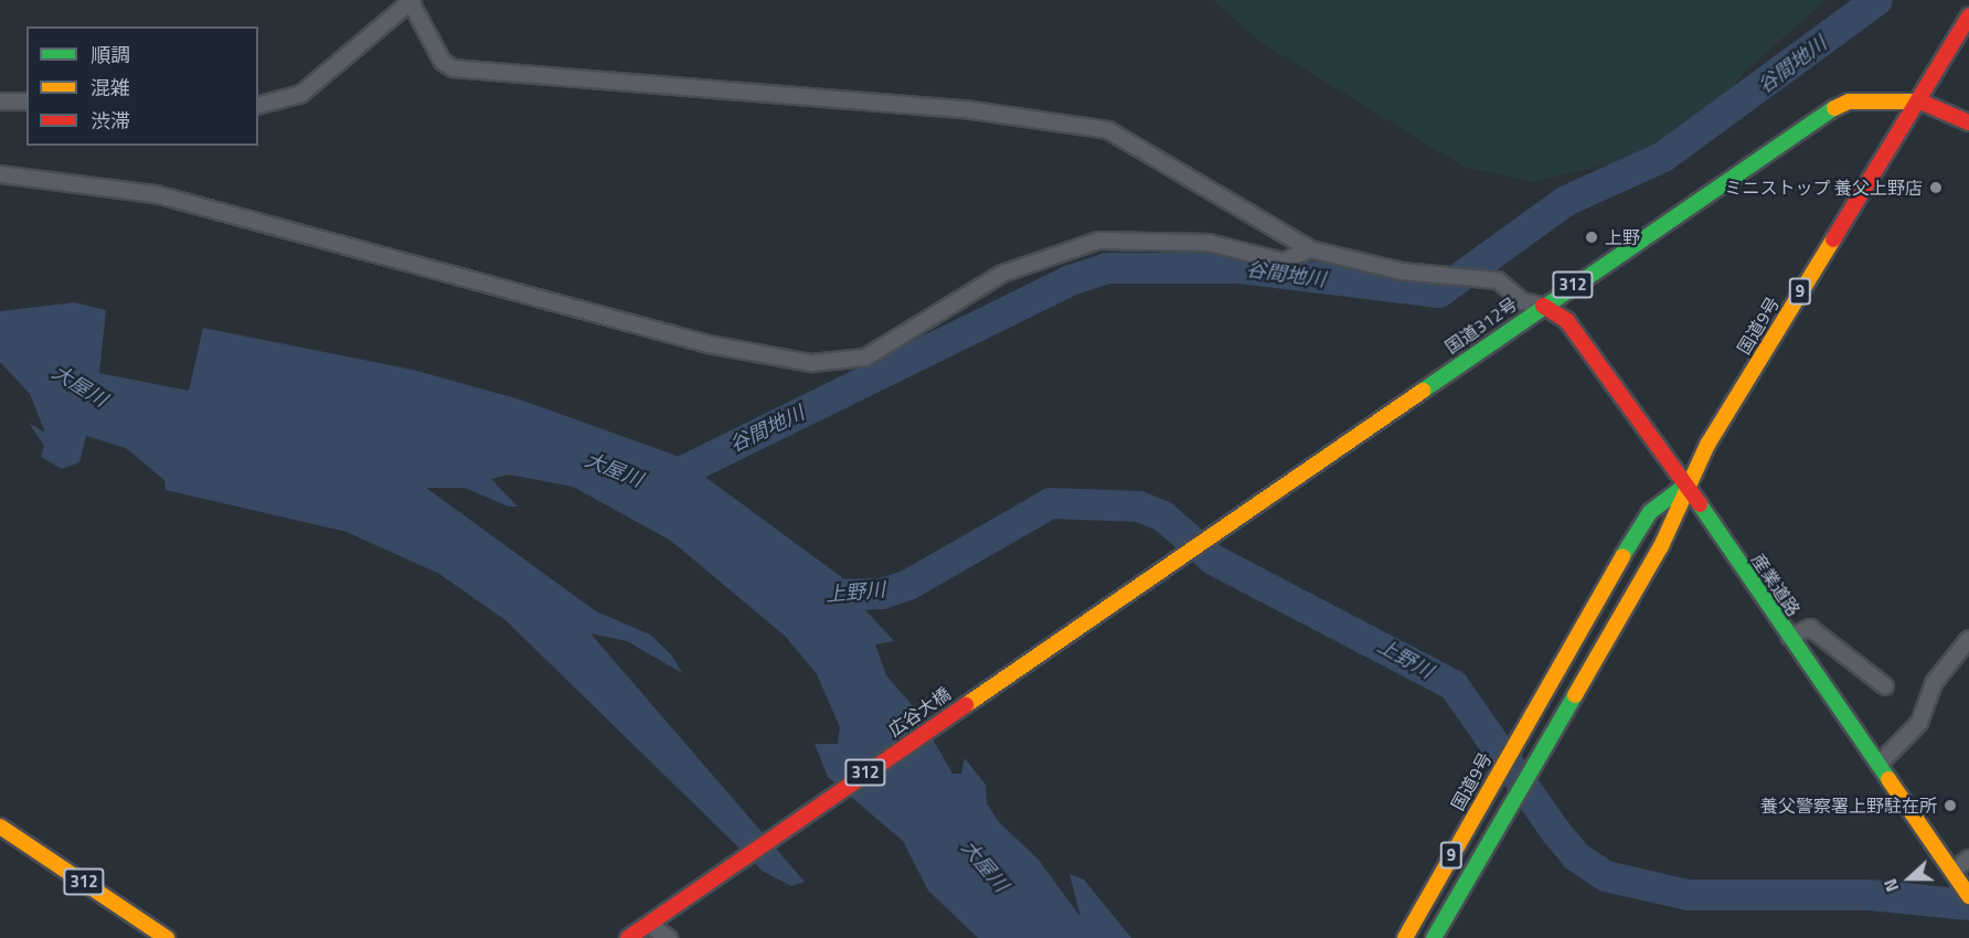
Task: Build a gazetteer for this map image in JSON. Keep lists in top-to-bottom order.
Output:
{
  "streets": {
    "main road": [
      "312",
      "9",
      "国道312号",
      "国道9号",
      "産業道路",
      "広谷大橋"
    ]
  },
  "crossings": [
    ["312", "広谷大橋"],
    ["国道312号", "国道9号"],
    ["国道312号", "産業道路"],
    ["国道312号", "広谷大橋"],
    ["国道9号", "産業道路"]
  ],
  "water": ["谷間地川", "大屋川", "上野川"],
  "places": ["ミニストップ 養父上野店", "上野", "養父警察署上野駐在所"],
  "legend": ["順調", "混雑", "渋滞"],
  "north": "left"
}
